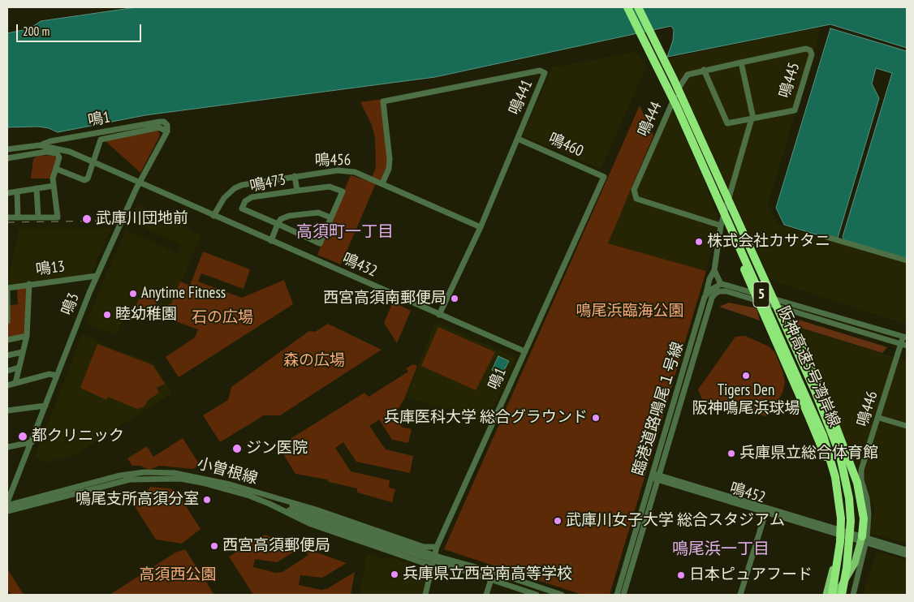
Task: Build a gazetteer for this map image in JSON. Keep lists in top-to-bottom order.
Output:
{
  "streets": {
    "highway": ["5", "阪神高速5号湾岸線"],
    "street": [
      "鳴445",
      "鳴441",
      "鳴1",
      "鳴444",
      "鳴460",
      "鳴456",
      "鳴473",
      "鳴432",
      "鳴13",
      "鳴3",
      "臨港道路鳴尾１号線",
      "鳴446",
      "小曽根線",
      "鳴452"
    ]
  },
  "crossings": [
    ["鳴445", "鳴444"],
    ["鳴441", "鳴460"],
    ["鳴441", "鳴456"],
    ["鳴441", "鳴432"],
    ["鳴1", "鳴460"],
    ["鳴1", "鳴432"],
    ["鳴1", "鳴3"],
    ["鳴1", "小曽根線"],
    ["鳴456", "鳴473"],
    ["鳴456", "鳴432"],
    ["鳴432", "鳴3"],
    ["鳴13", "鳴3"],
    ["5", "阪神高速5号湾岸線"],
    ["5", "鳴446"],
    ["5", "鳴452"],
    ["鳴3", "小曽根線"],
    ["臨港道路鳴尾１号線", "鳴452"],
    ["鳴446", "鳴452"]
  ],
  "districts": ["高須町一丁目", "鳴尾浜一丁目"],
  "parks": [
    "鳴尾浜臨海公園",
    "石の広場",
    "森の広場",
    "高須西公園"
  ],
  "places": [
    "武庫川団地前",
    "株式会社カサタニ",
    "Anytime Fitness",
    "西宮高須南郵便局",
    "睦幼稚園",
    "Tigers Den 阪神鳴尾浜球場",
    "兵庫医科大学 総合グラウンド",
    "都クリニック",
    "ジン医院",
    "兵庫県立総合体育館",
    "鳴尾支所高須分室",
    "武庫川女子大学 総合スタジアム",
    "西宮高須郵便局",
    "兵庫県立西宮南高等学校",
    "日本ピュアフード"
  ],
  "scale_bar": "200 m"
}
